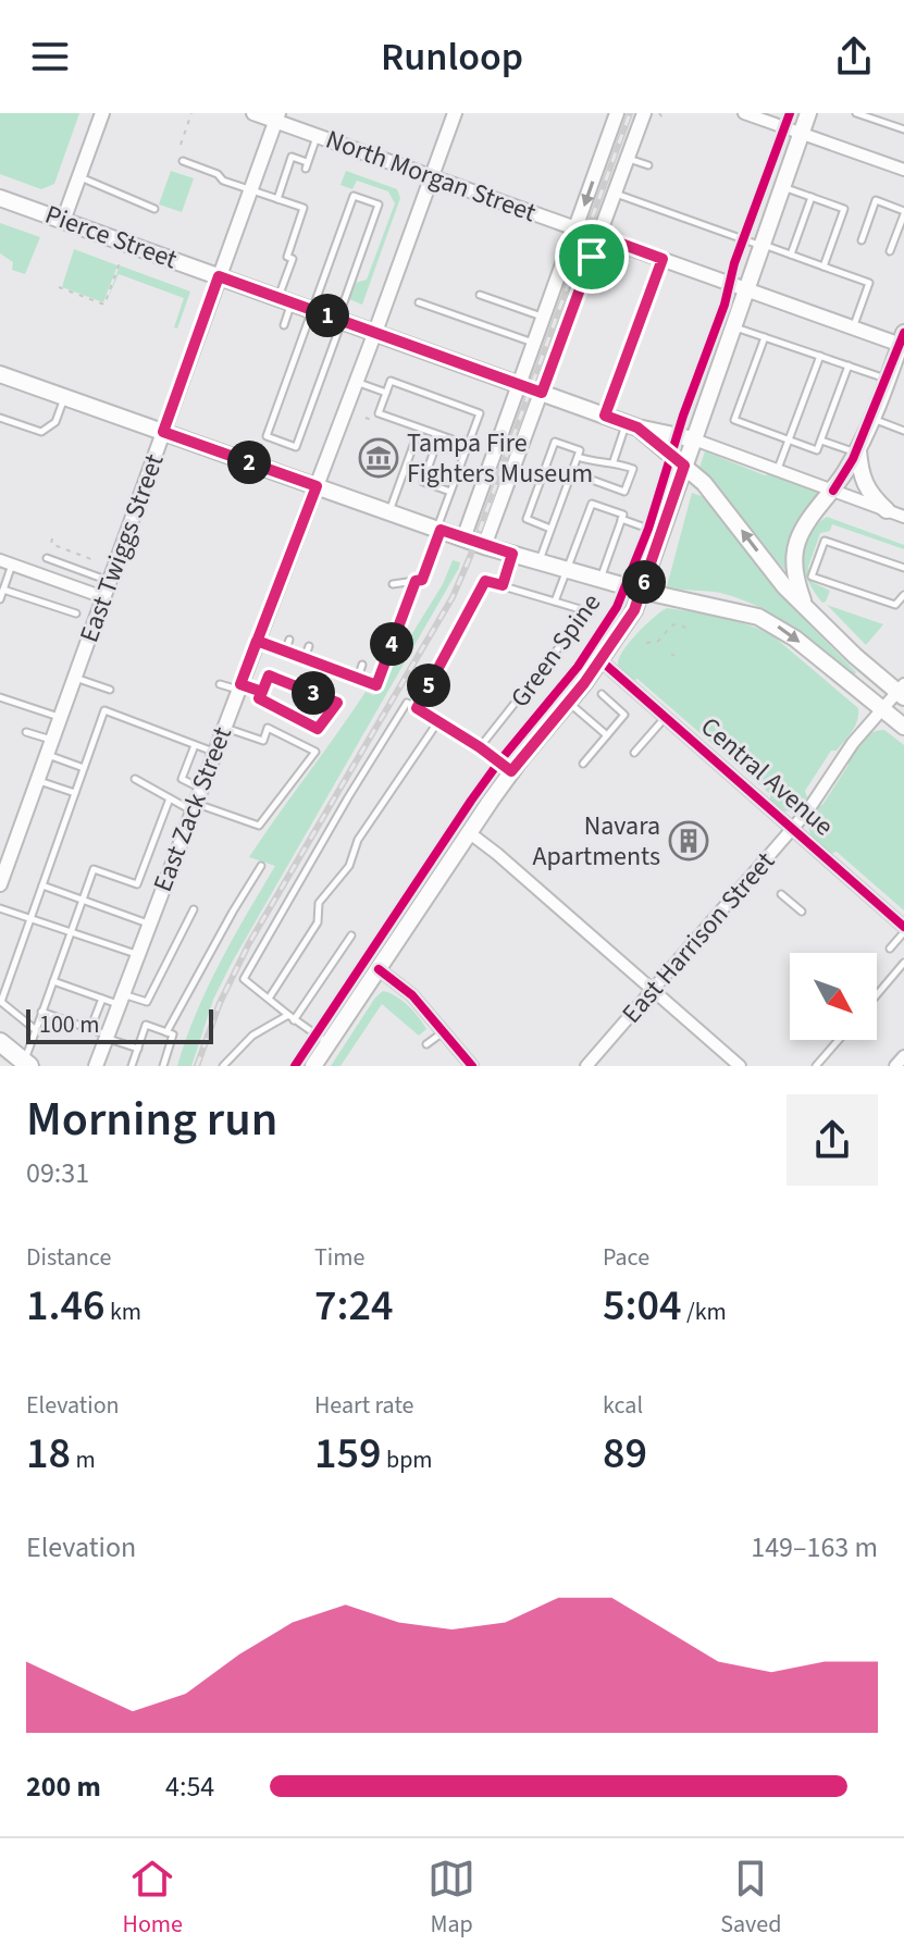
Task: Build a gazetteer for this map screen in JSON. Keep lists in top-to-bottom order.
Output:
{
  "streets": {
    "main road": ["Pierce Street"],
    "street": [
      "North Morgan Street",
      "East Twiggs Street",
      "Central Avenue",
      "East Zack Street",
      "East Harrison Street"
    ],
    "cycle path": ["Green Spine"]
  },
  "crossings": [
    ["North Morgan Street", "East Twiggs Street"],
    ["North Morgan Street", "East Zack Street"],
    ["Pierce Street", "East Twiggs Street"],
    ["Pierce Street", "East Zack Street"],
    ["Central Avenue", "East Harrison Street"]
  ],
  "places": {
    "museum": ["Tampa Fire Fighters Museum"],
    "building": ["Navara Apartments"]
  },
  "scale_bar": "100 m",
  "north": "bottom right",
  "page": {
    "header": "Runloop",
    "pins": [
      "1",
      "2",
      "6",
      "4",
      "5",
      "3"
    ],
    "scale": "100 m",
    "heading": ["Morning run", "09:31"],
    "stats": [
      ["Distance", "1.46 km"],
      ["Time", "7:24"],
      ["Pace", "5:04 /km"],
      ["Elevation", "18 m"],
      ["Heart rate", "159 bpm"],
      ["kcal", "89"]
    ],
    "chart": ["Elevation", "149–163 m"],
    "list": [
      {
        "name": "200 m",
        "note": "4:54"
      }
    ],
    "tabs": ["Home", "Map", "Saved"]
  }
}
